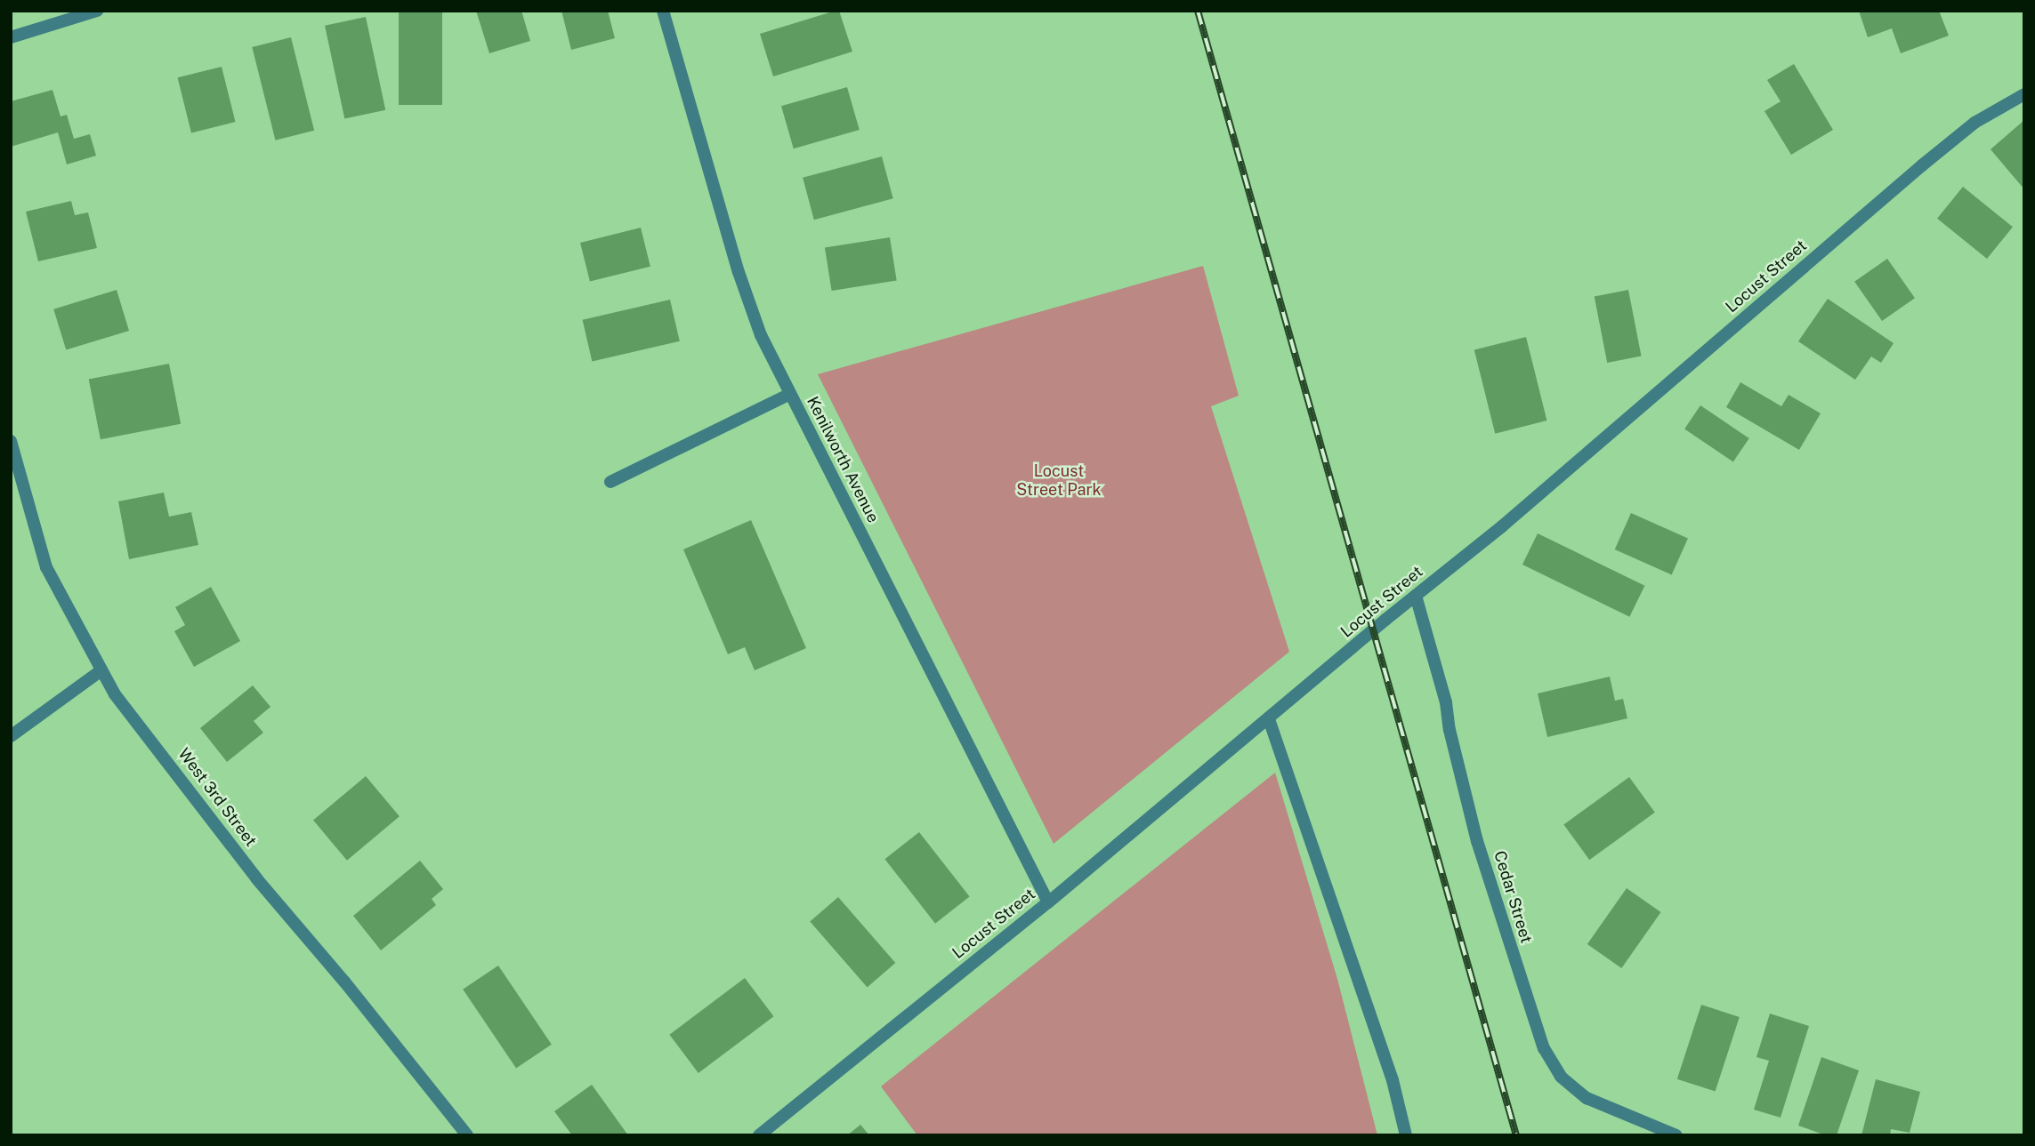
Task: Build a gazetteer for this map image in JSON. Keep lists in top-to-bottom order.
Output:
{
  "streets": {
    "street": [
      "Locust Street",
      "Kenilworth Avenue",
      "West 3rd Street",
      "Cedar Street"
    ]
  },
  "crossings": [
    ["Locust Street", "Kenilworth Avenue"],
    ["Locust Street", "Cedar Street"]
  ],
  "parks": ["Locust Street Park"]
}
